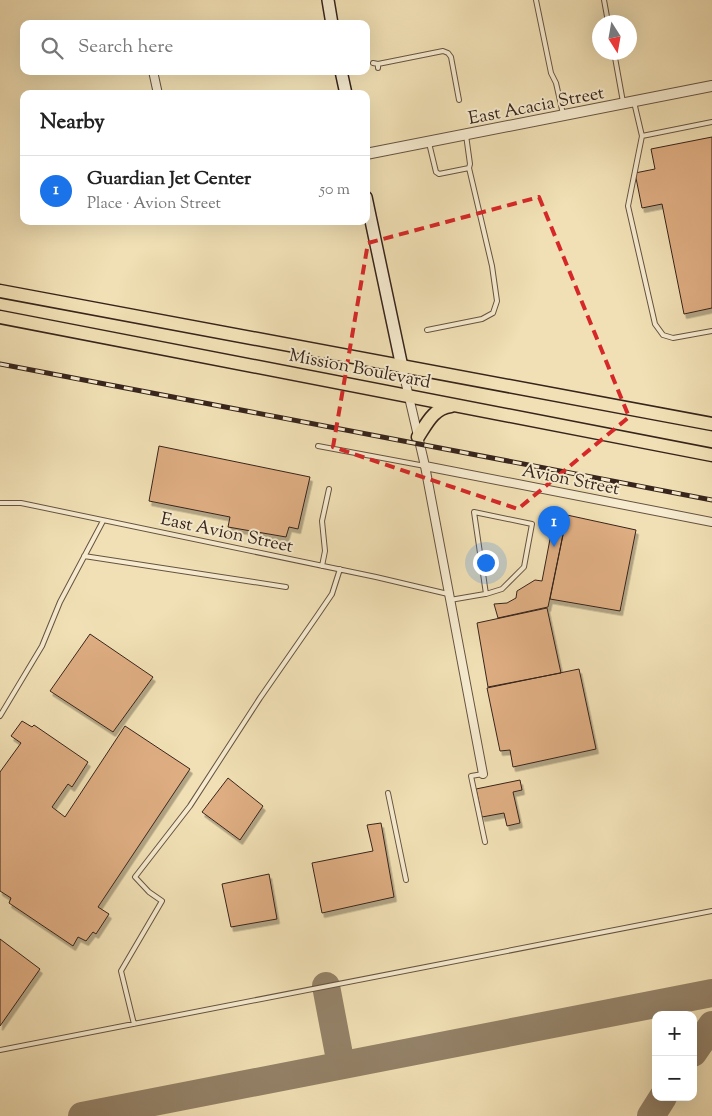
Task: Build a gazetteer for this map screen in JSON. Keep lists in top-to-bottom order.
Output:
{
  "streets": {
    "main road": ["Mission Boulevard"],
    "street": ["East Acacia Street", "Avion Street"],
    "lane": ["East Avion Street"]
  },
  "north": "bottom",
  "page": {
    "search": "Search here",
    "heading": "Nearby",
    "list": [
      {
        "mark": "1",
        "name": "Guardian Jet Center",
        "note": "Place · Avion Street",
        "value": "50 m"
      }
    ],
    "pins": "1",
    "map_buttons": ["+", "−"]
  }
}
